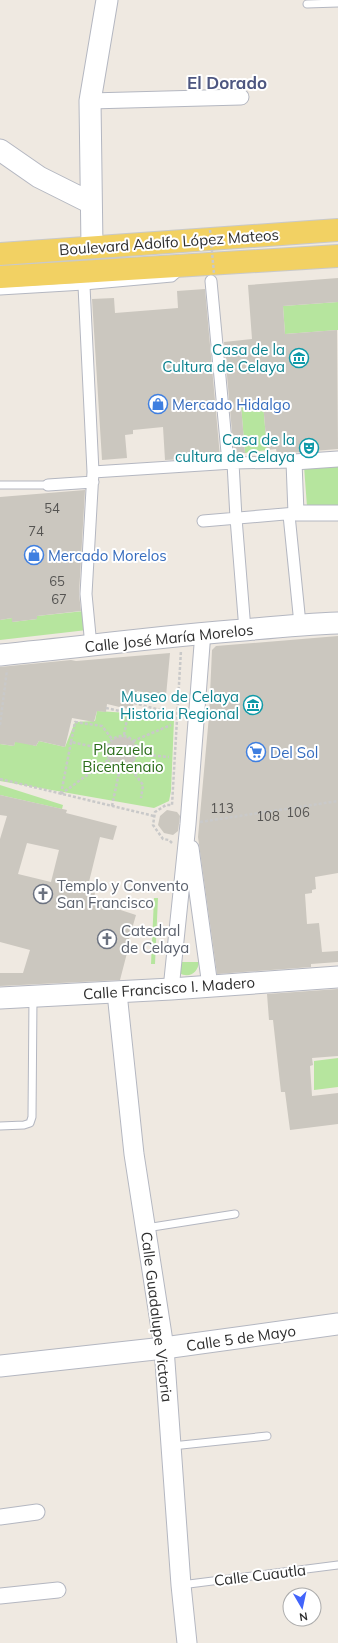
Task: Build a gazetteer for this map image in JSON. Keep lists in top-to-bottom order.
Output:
{
  "streets": {
    "main road": [
      "Boulevard Adolfo López Mateos",
      "Calle José María Morelos",
      "Calle Francisco I. Madero",
      "Calle 5 de Mayo"
    ],
    "street": ["Calle Guadalupe Victoria"],
    "lane": ["Calle Cuautla"]
  },
  "crossings": [
    ["Calle Francisco I. Madero", "Calle Guadalupe Victoria"],
    ["Calle Guadalupe Victoria", "Calle 5 de Mayo"],
    ["Calle Guadalupe Victoria", "Calle Cuautla"]
  ],
  "districts": ["El Dorado"],
  "parks": ["Plazuela Bicentenaio"],
  "places": {
    "museum": ["Casa de la Cultura de Celaya", "Museo de Celaya Historia Regional"],
    "shop": ["Mercado Hidalgo", "Mercado Morelos"],
    "theatre": ["Casa de la cultura de Celaya"],
    "supermarket": ["Del Sol"],
    "church": ["Templo y Convento San Francisco", "Catedral de Celaya"]
  },
  "house_numbers": [
    "54",
    "74",
    "65",
    "67",
    "113",
    "106",
    "108"
  ],
  "north": "bottom"
}
